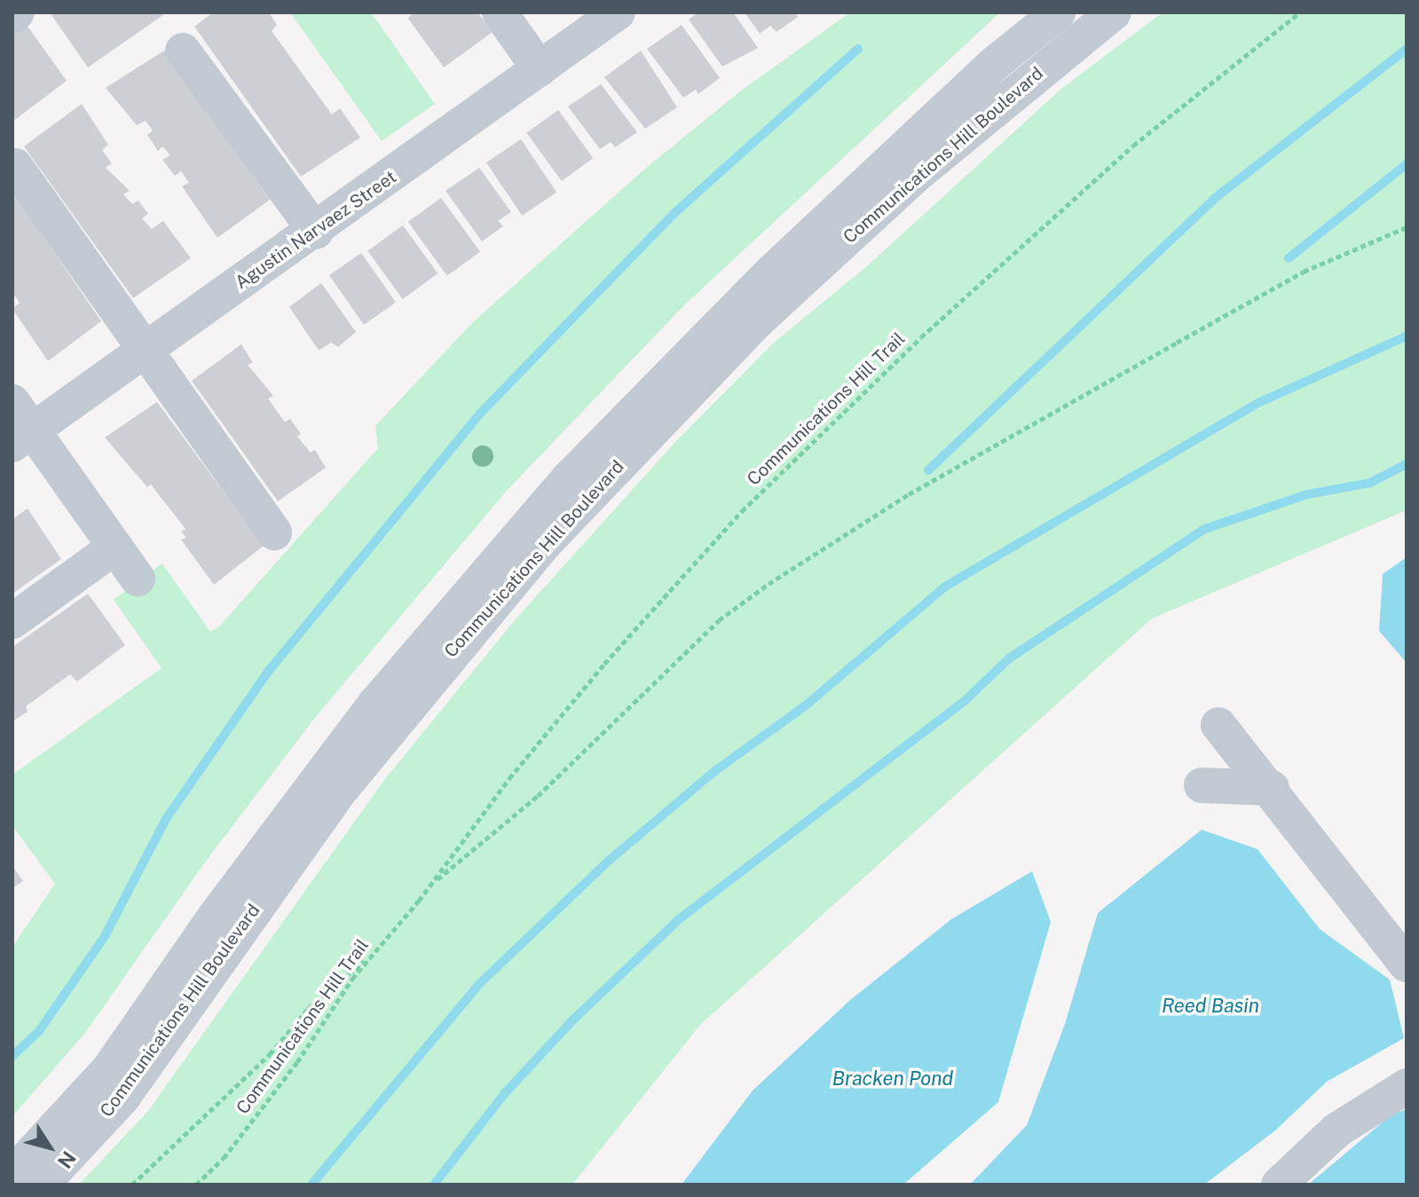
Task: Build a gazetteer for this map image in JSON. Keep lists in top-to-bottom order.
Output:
{
  "streets": {
    "street": ["Communications Hill Boulevard", "Agustin Narvaez Street"],
    "path": ["Communications Hill Trail"]
  },
  "water": ["Reed Basin", "Bracken Pond"],
  "north": "bottom right"
}
